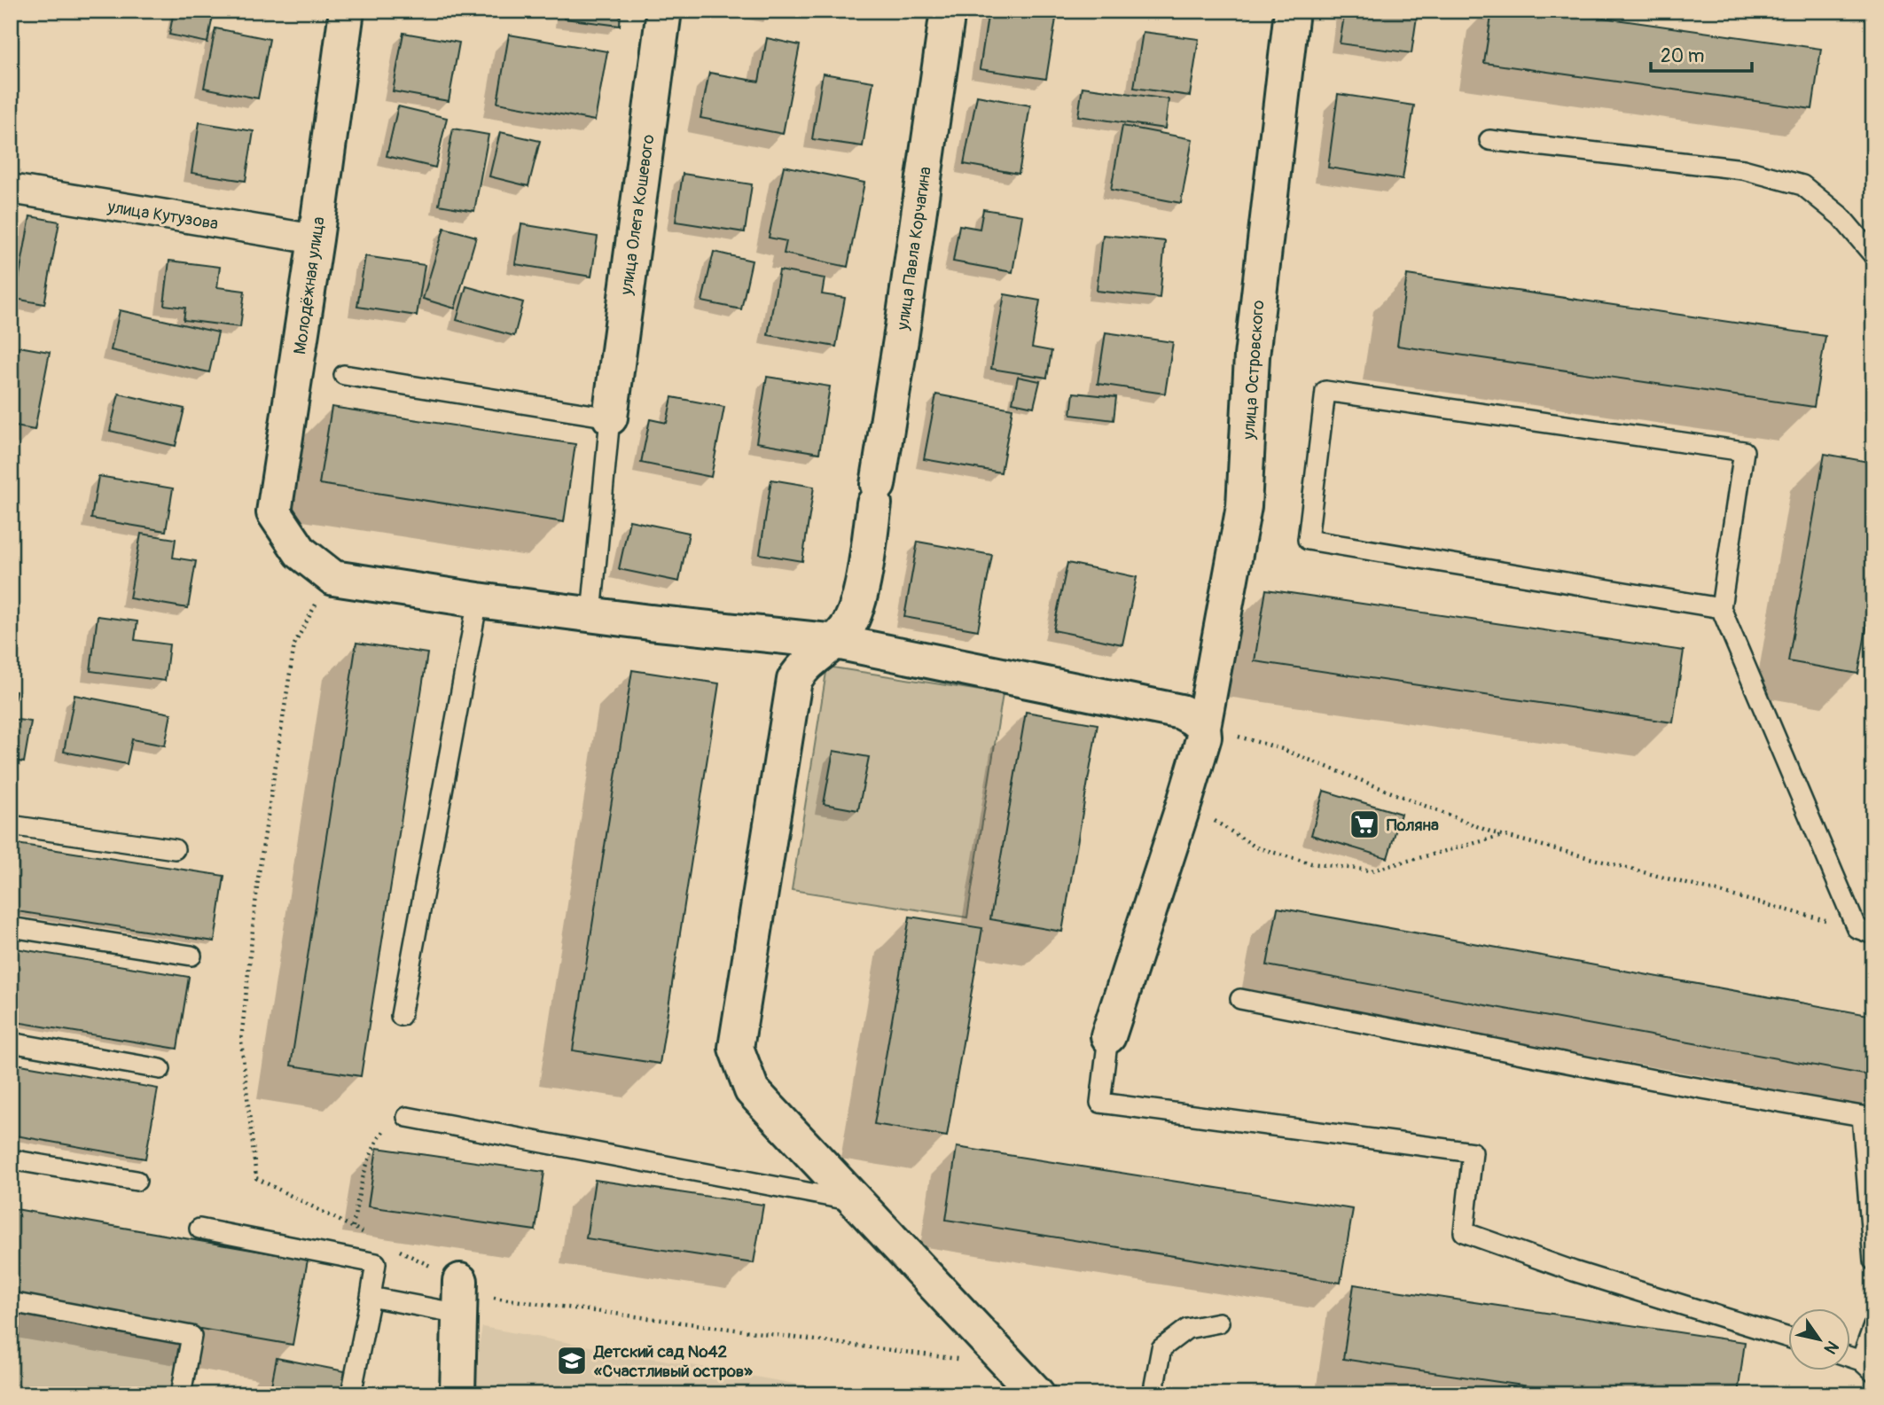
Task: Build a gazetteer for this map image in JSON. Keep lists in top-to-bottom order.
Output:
{
  "streets": {
    "street": [
      "улица Кутузова",
      "улица Олега Кошевого",
      "улица Павла Корчагина",
      "Молодёжная улица",
      "улица Островского"
    ]
  },
  "crossings": [
    ["улица Кутузова", "Молодёжная улица"]
  ],
  "places": {
    "supermarket": ["Поляна"],
    "school or university": ["Детский сад №42 «Счастливый остров»"]
  },
  "scale_bar": "20 m",
  "north": "bottom right"
}
